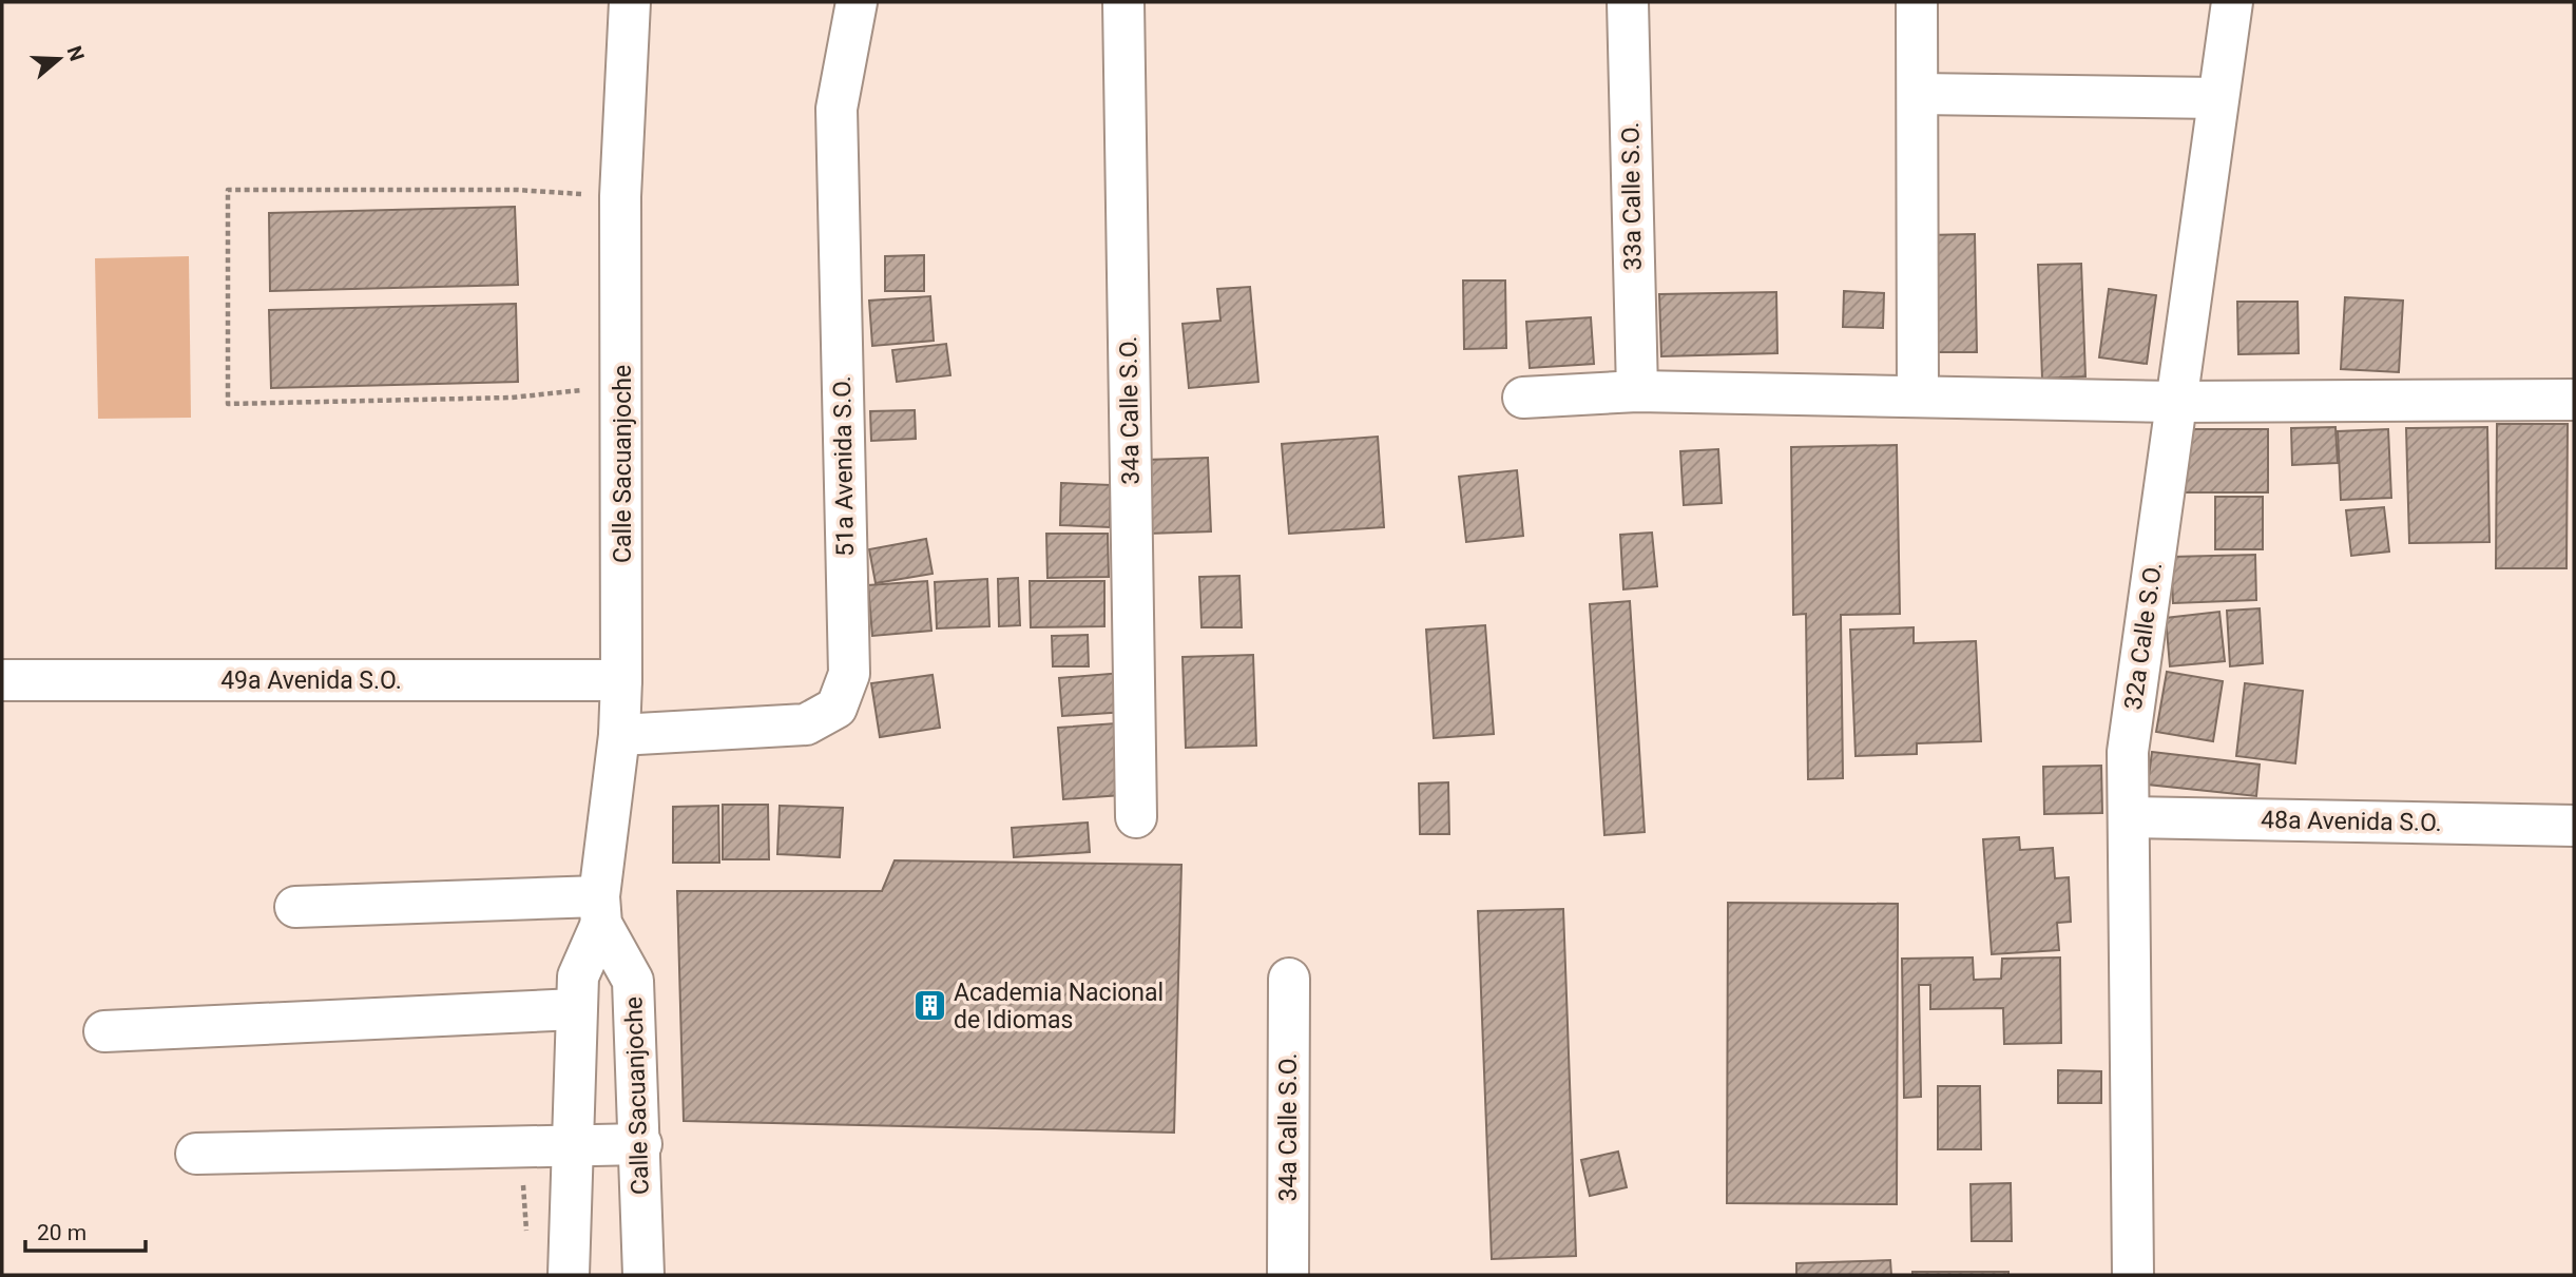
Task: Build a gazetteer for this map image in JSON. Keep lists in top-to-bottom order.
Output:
{
  "streets": {
    "street": [
      "33a Calle S.O.",
      "34a Calle S.O.",
      "Calle Sacuanjoche",
      "51a Avenida S.O.",
      "32a Calle S.O.",
      "49a Avenida S.O.",
      "48a Avenida S.O."
    ]
  },
  "crossings": [
    ["Calle Sacuanjoche", "51a Avenida S.O."],
    ["Calle Sacuanjoche", "49a Avenida S.O."],
    ["32a Calle S.O.", "48a Avenida S.O."]
  ],
  "places": {
    "building": ["Academia Nacional de Idiomas"]
  },
  "scale_bar": "20 m",
  "north": "right"
}
